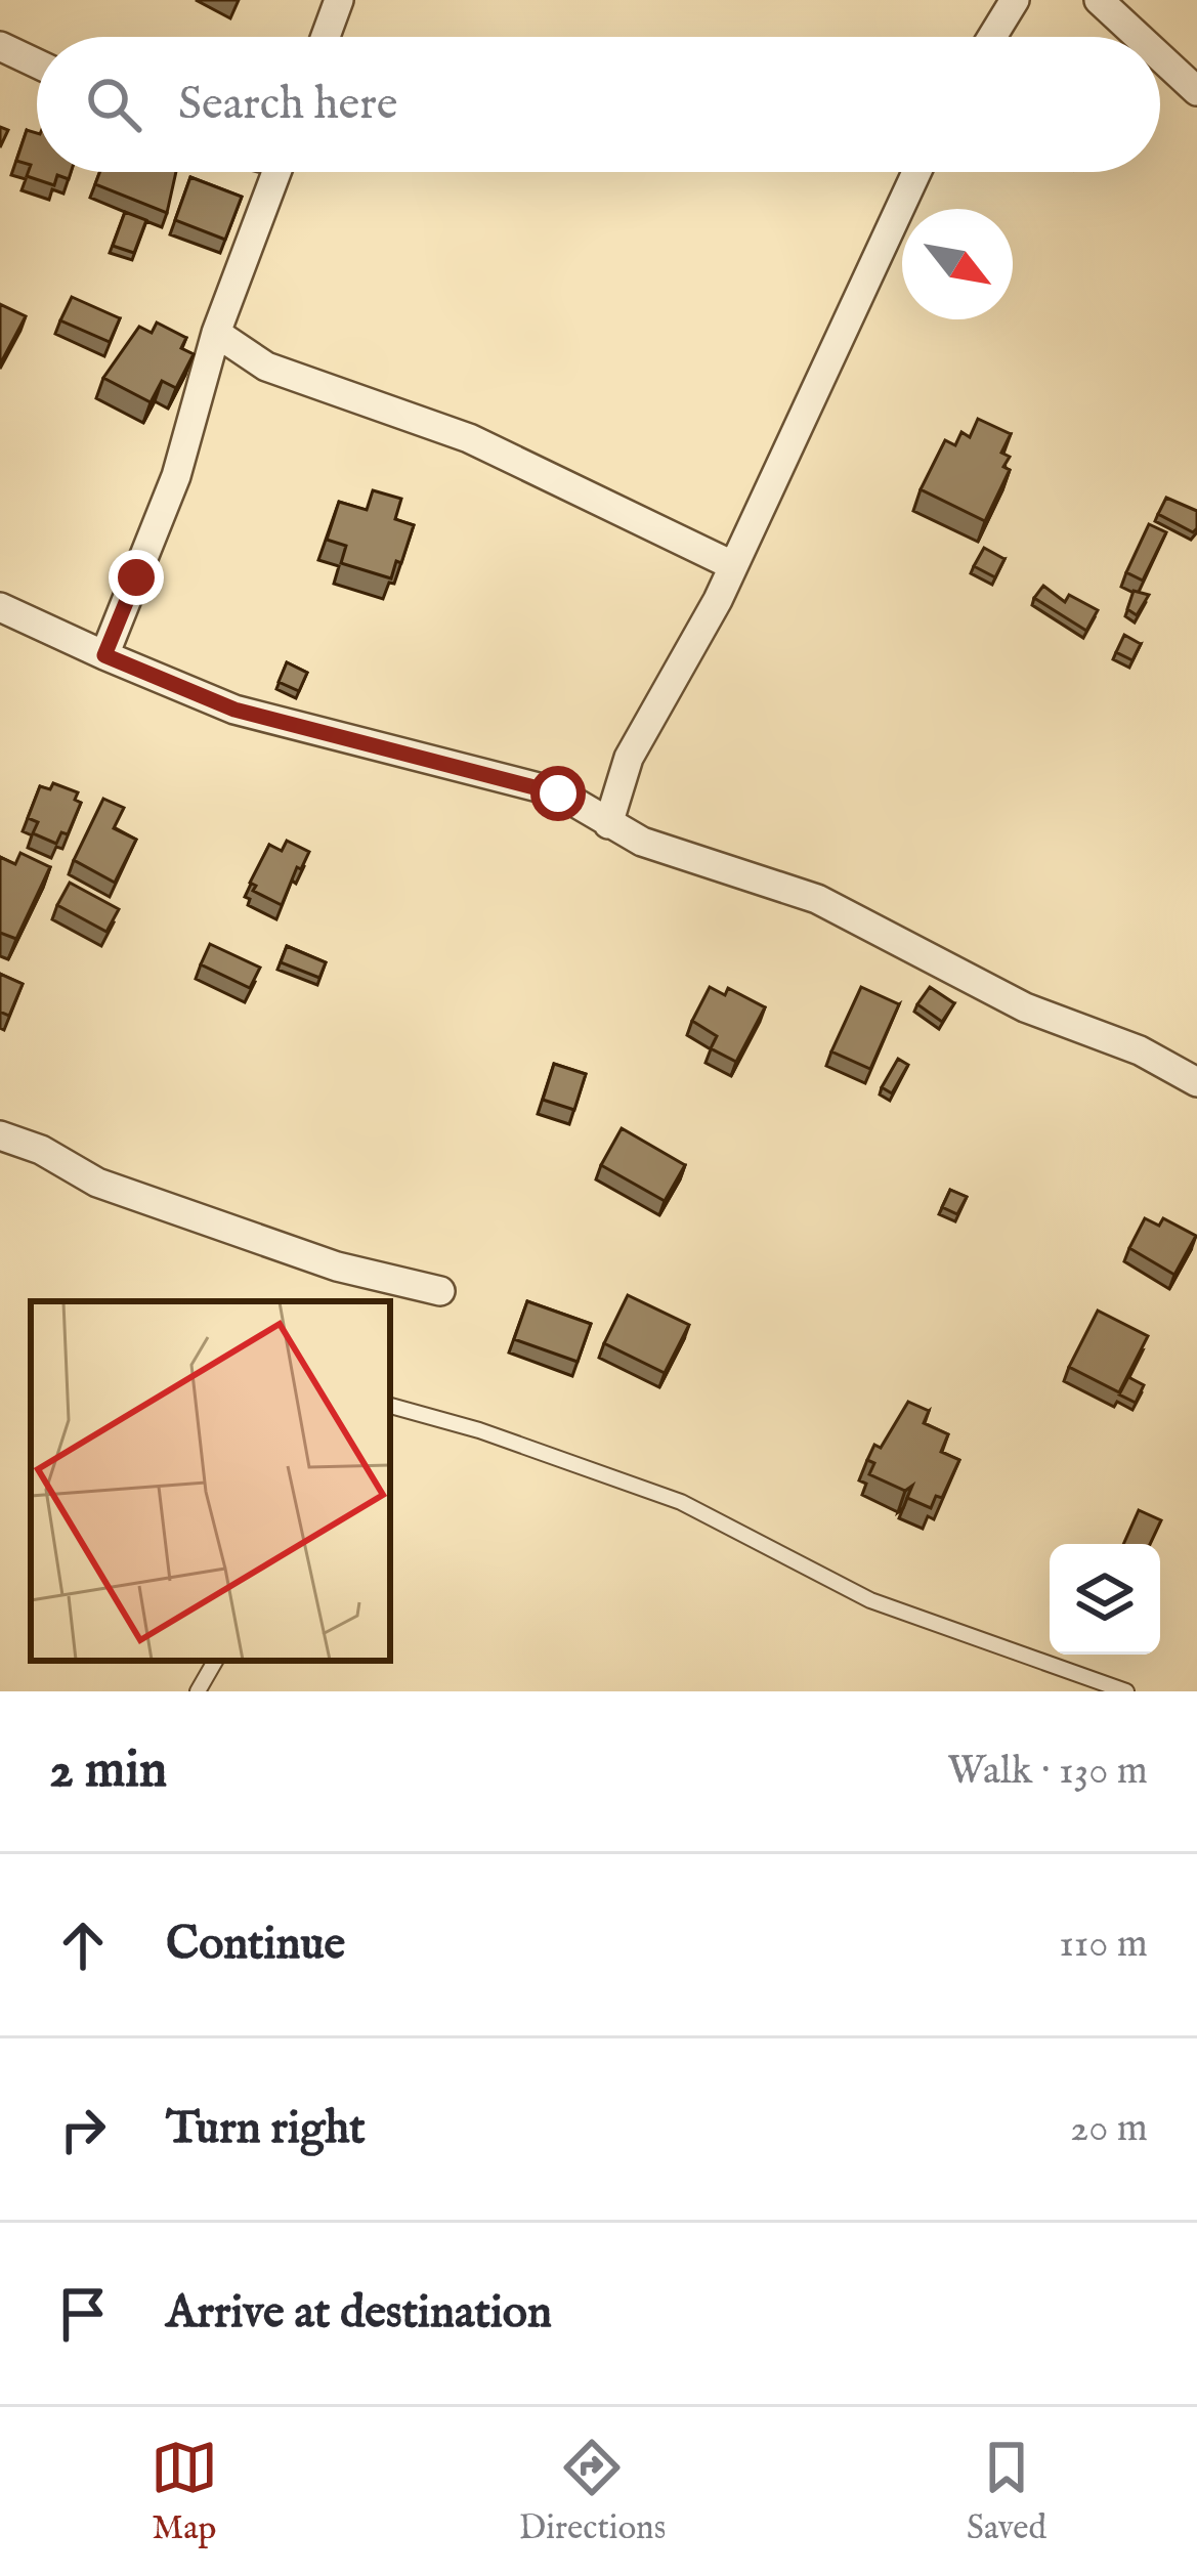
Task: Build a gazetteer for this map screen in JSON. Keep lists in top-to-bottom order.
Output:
{
  "north": "bottom right",
  "page": {
    "search": "Search here",
    "heading": ["2 min", "Walk · 130 m"],
    "list": [
      ["Continue", "110 m"],
      ["Turn right", "20 m"],
      "Arrive at destination"
    ],
    "nav": ["Map", "Directions", "Saved"]
  }
}
